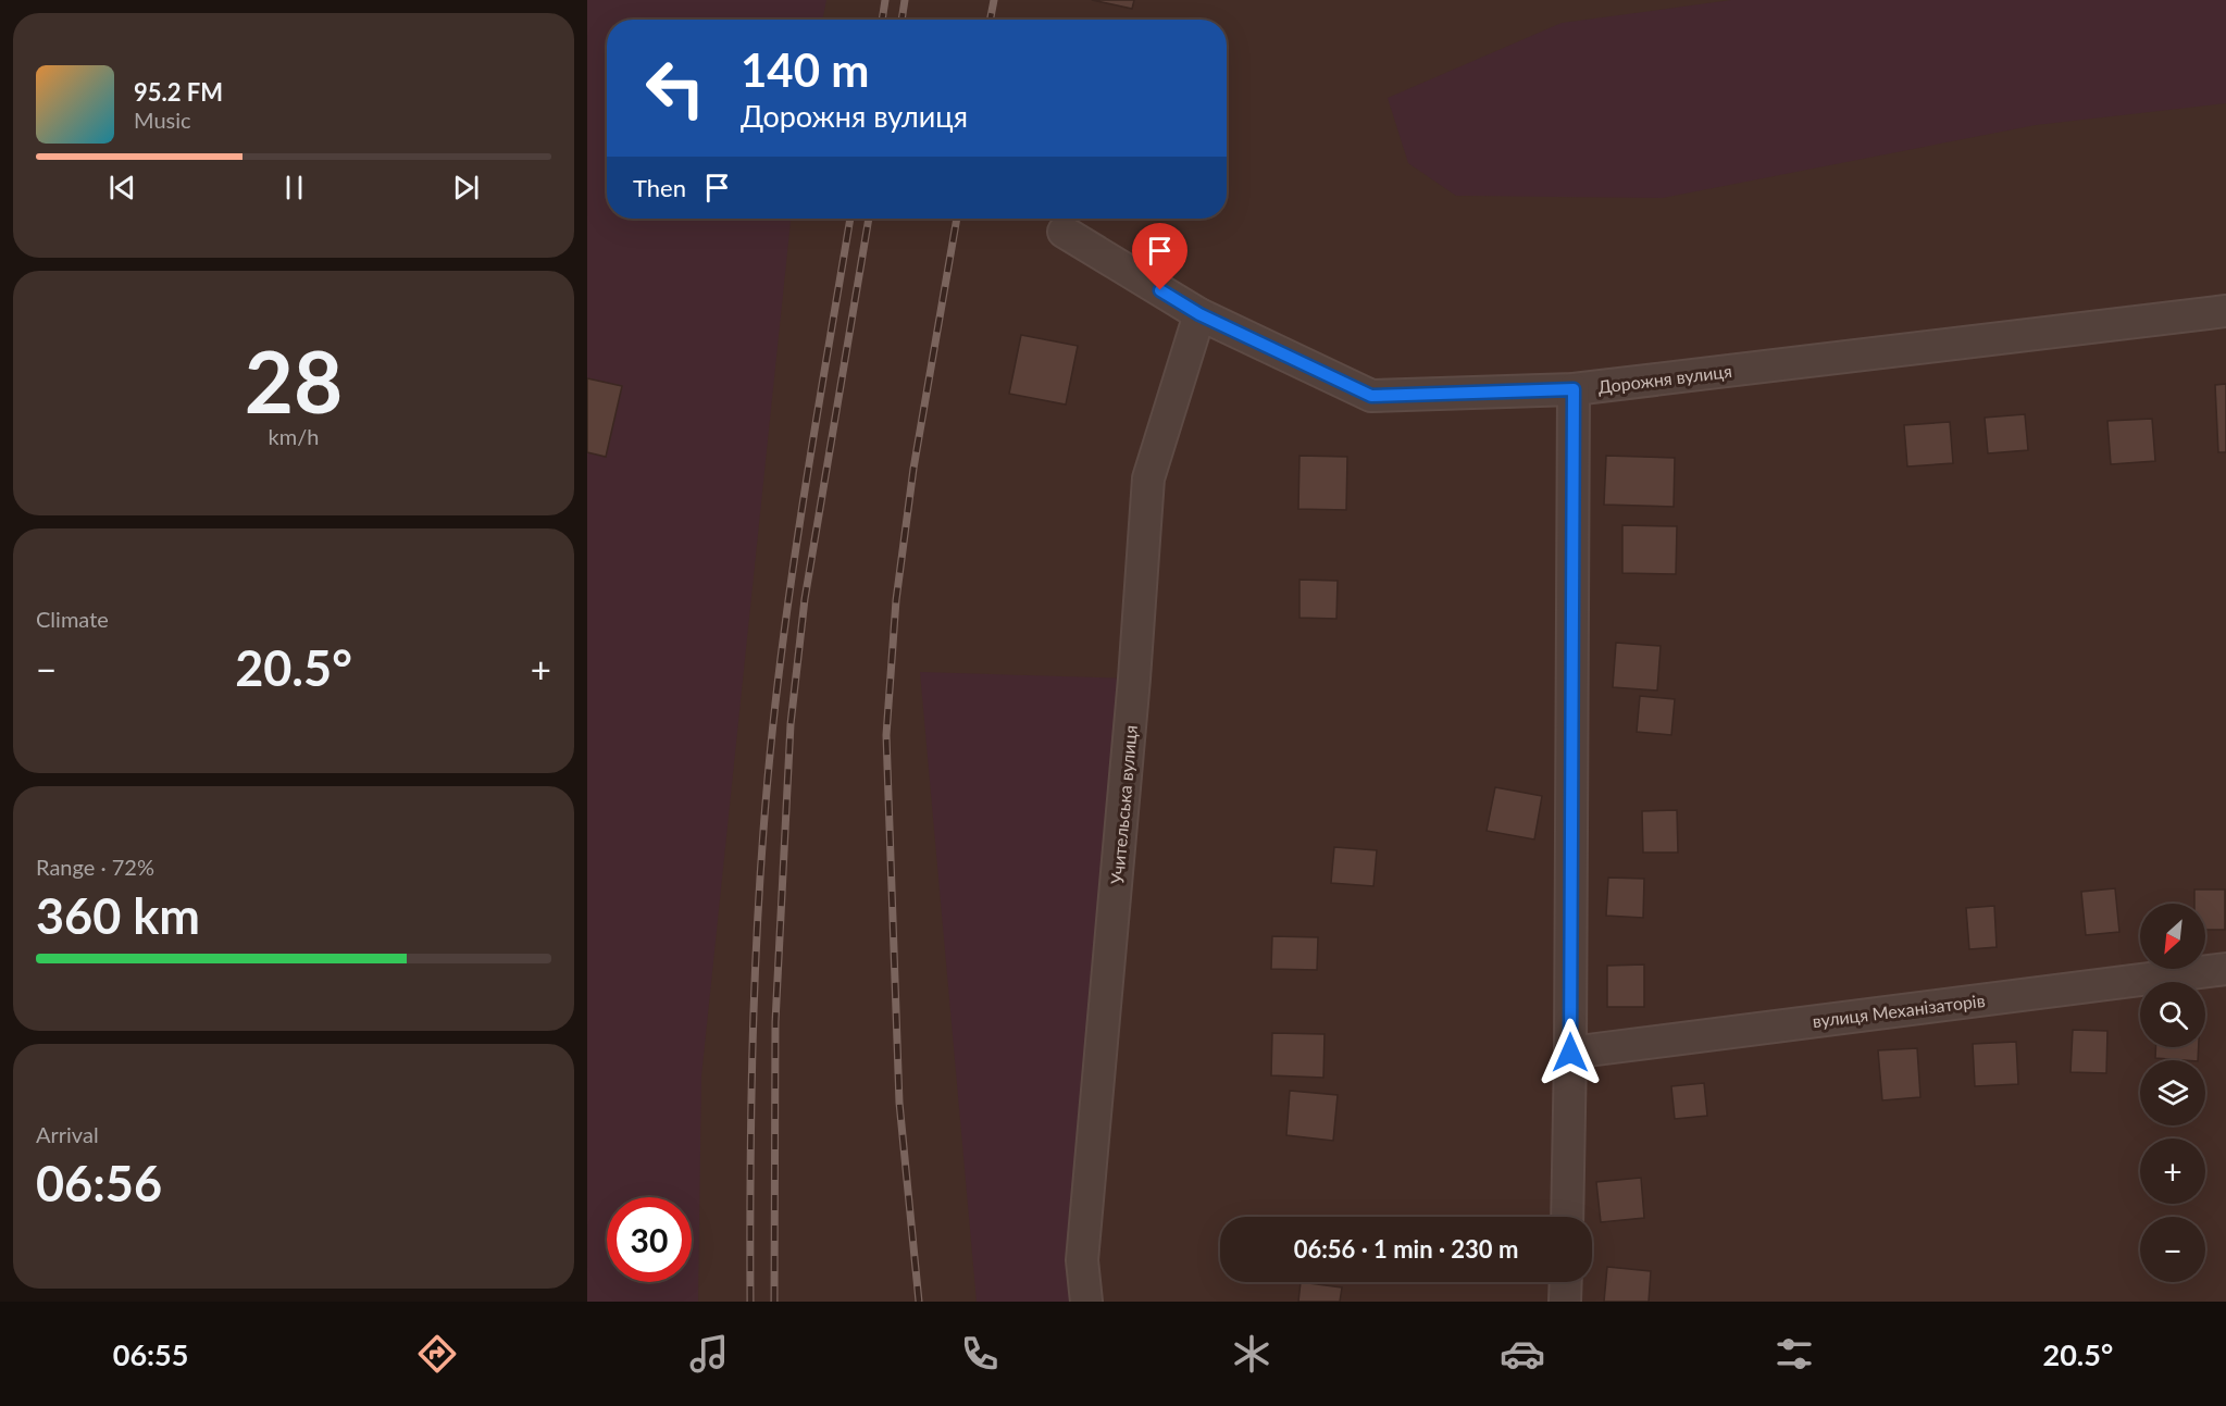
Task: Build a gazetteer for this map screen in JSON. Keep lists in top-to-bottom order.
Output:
{
  "streets": {
    "street": ["Дорожня вулиця", "Учительська вулиця", "вулиця Механізаторів"]
  },
  "crossings": [
    ["Дорожня вулиця", "Учительська вулиця"]
  ],
  "north": "bottom left",
  "page": {
    "turn": ["140 m", "Дорожня вулиця"],
    "song": ["95.2 FM", "Music"],
    "then": "Then",
    "tile": [
      ["28", "km/h"],
      "Climate",
      ["Range · 72%", "360 km"],
      ["Arrival", "06:56"]
    ],
    "heat": ["−", "20.5°", "+"],
    "map_buttons": ["+", "−"],
    "limit": "30",
    "trip": "06:56 · 1 min · 230 m",
    "tabs": ["06:55", "20.5°"]
  }
}
